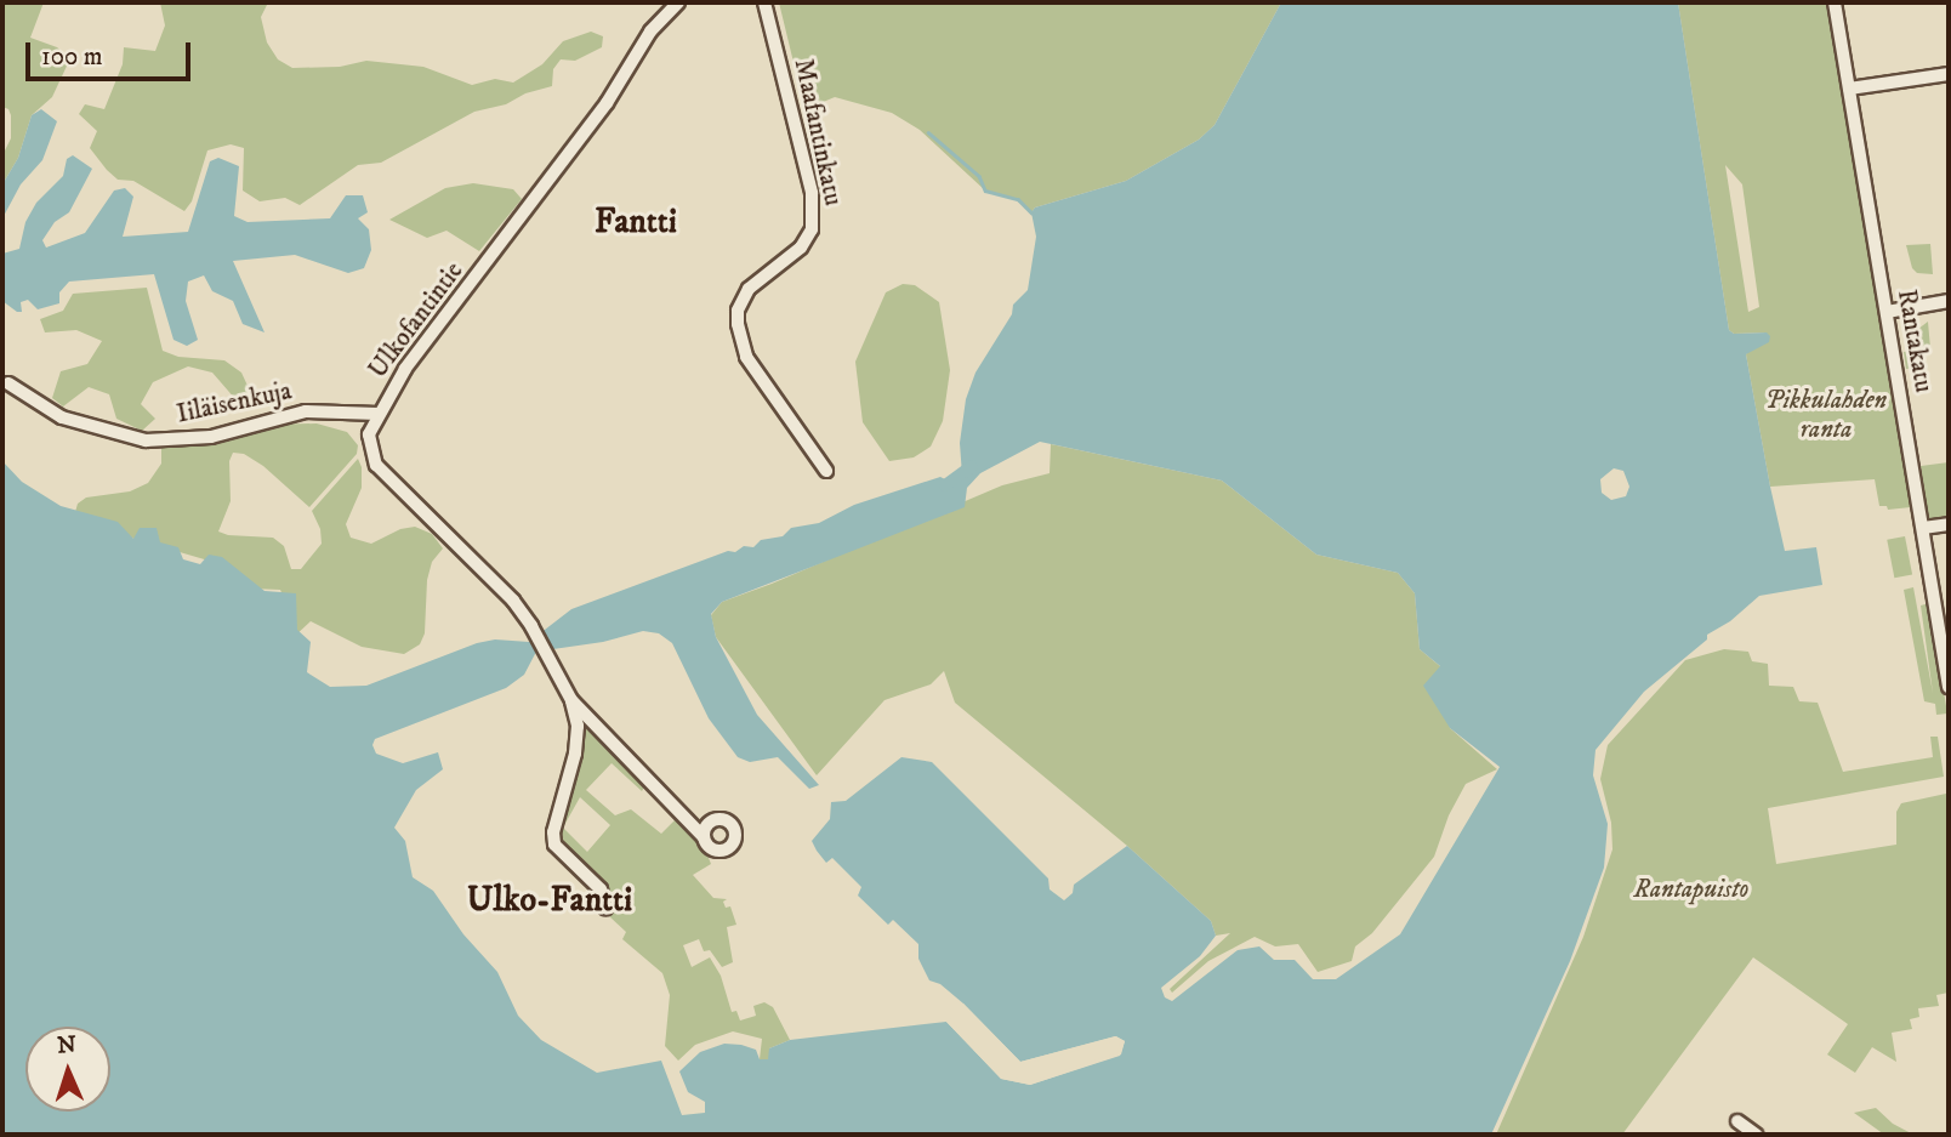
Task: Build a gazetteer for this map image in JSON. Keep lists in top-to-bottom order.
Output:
{
  "streets": {
    "street": [
      "Maafantinkatu",
      "Ulkofantintie",
      "Rantakatu",
      "Iiläisenkuja"
    ]
  },
  "crossings": [
    ["Ulkofantintie", "Iiläisenkuja"]
  ],
  "districts": ["Fantti", "Ulko-Fantti"],
  "parks": ["Pikkulahden ranta", "Rantapuisto"],
  "scale_bar": "100 m",
  "north": "top"
}
